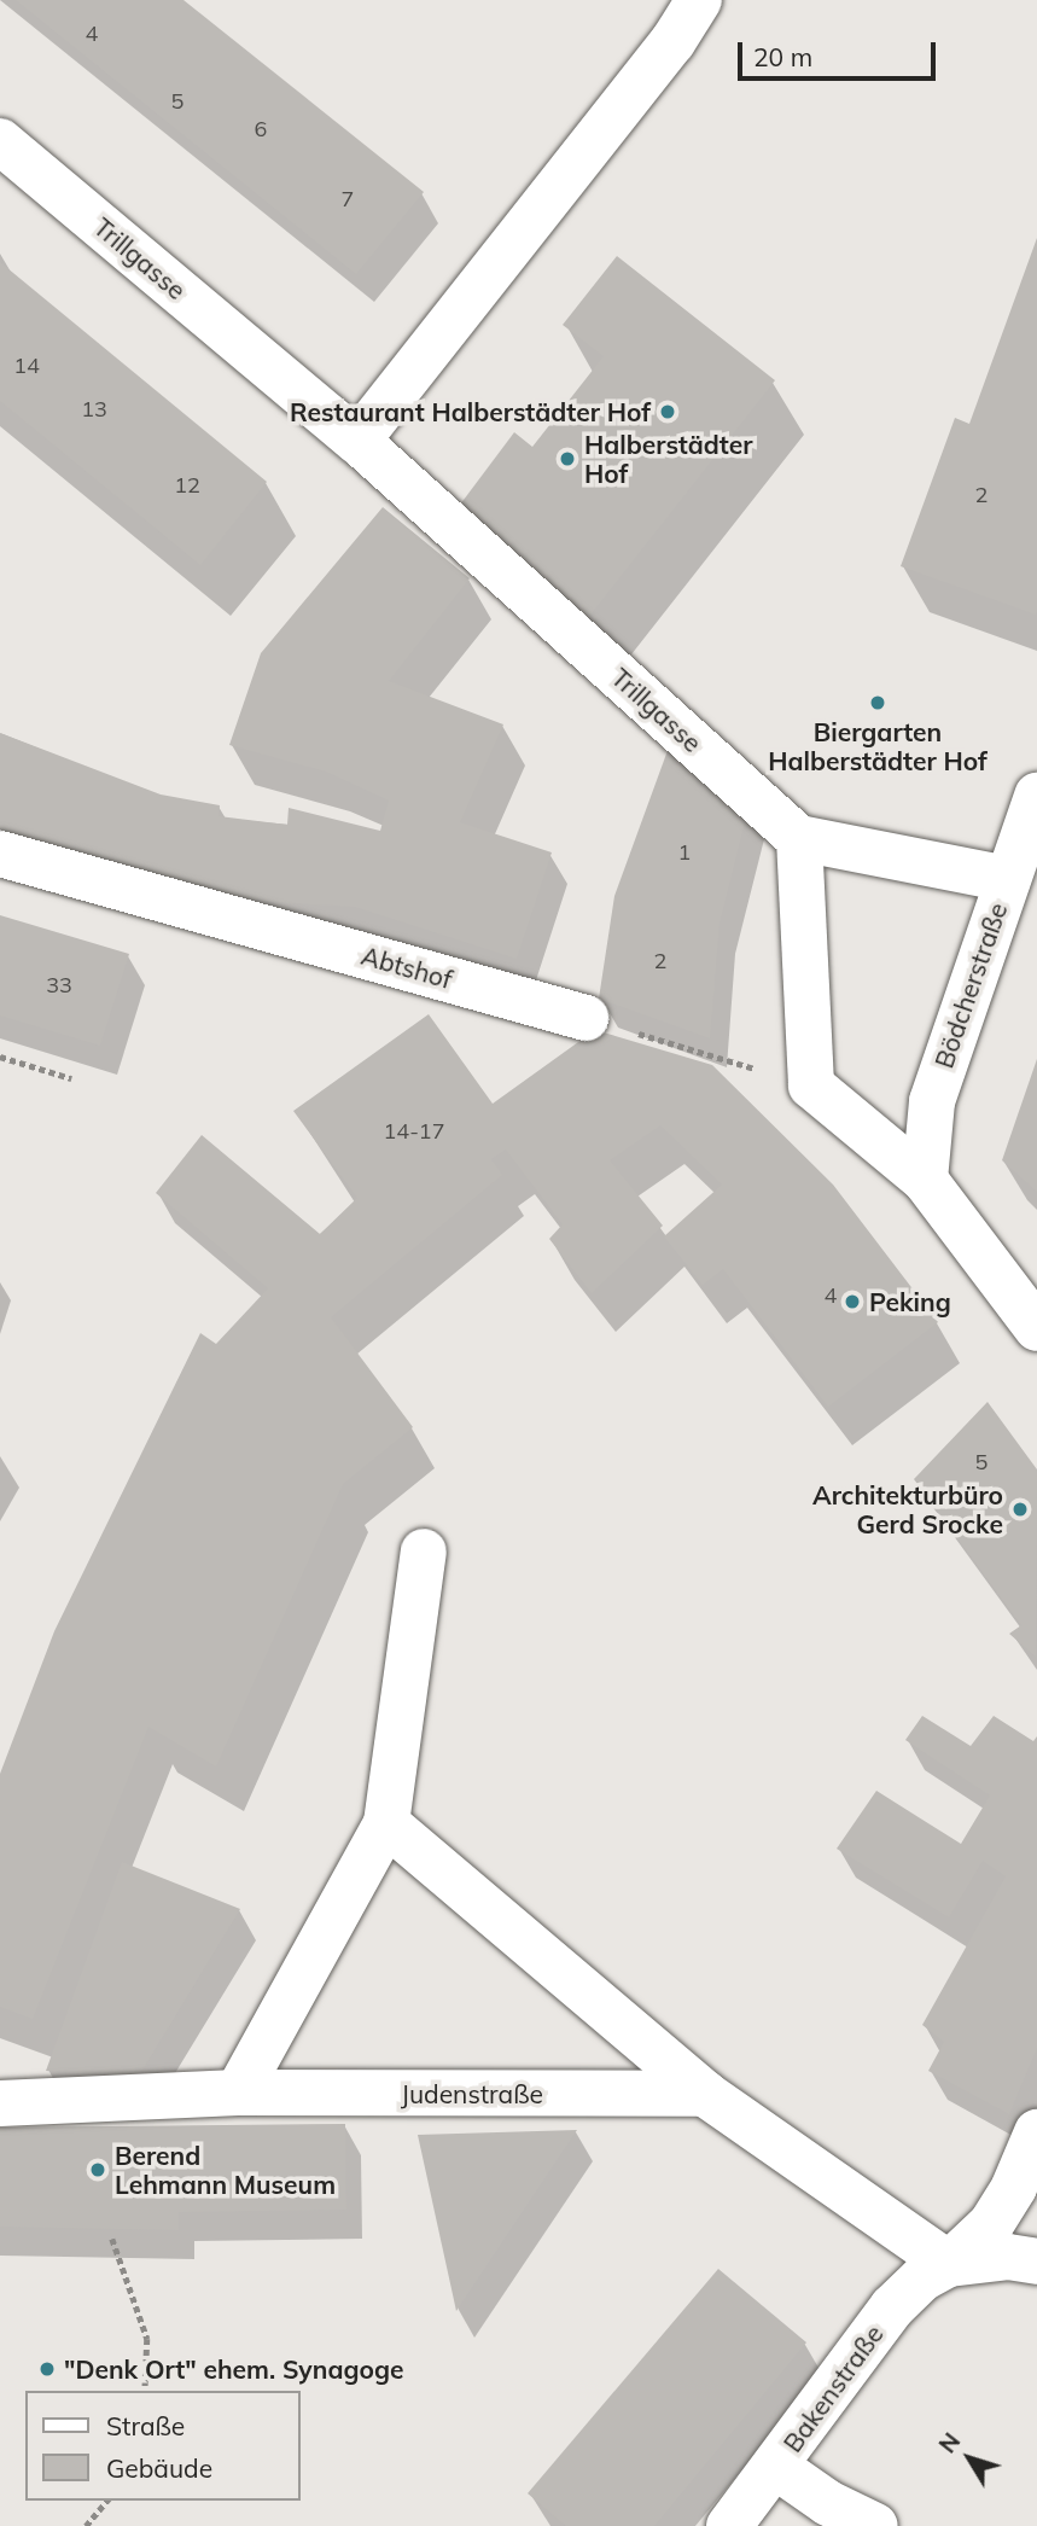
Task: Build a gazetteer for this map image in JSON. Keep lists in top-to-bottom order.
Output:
{
  "streets": {
    "street": [
      "Trillgasse",
      "Abtshof",
      "Bödcherstraße",
      "Judenstraße",
      "Bakenstraße"
    ]
  },
  "places": [
    "Restaurant Halberstädter Hof",
    "Halberstädter Hof",
    "Biergarten Halberstädter Hof",
    "Peking",
    "Architekturbüro Gerd Srocke",
    "Berend Lehmann Museum",
    "\"Denk Ort\" ehem. Synagoge"
  ],
  "house_numbers": [
    "4",
    "5",
    "6",
    "7",
    "14",
    "13",
    "12",
    "2",
    "1",
    "2",
    "33",
    "14-17",
    "4",
    "5"
  ],
  "legend": ["Straße", "Gebäude"],
  "scale_bar": "20 m",
  "north": "top left"
}
